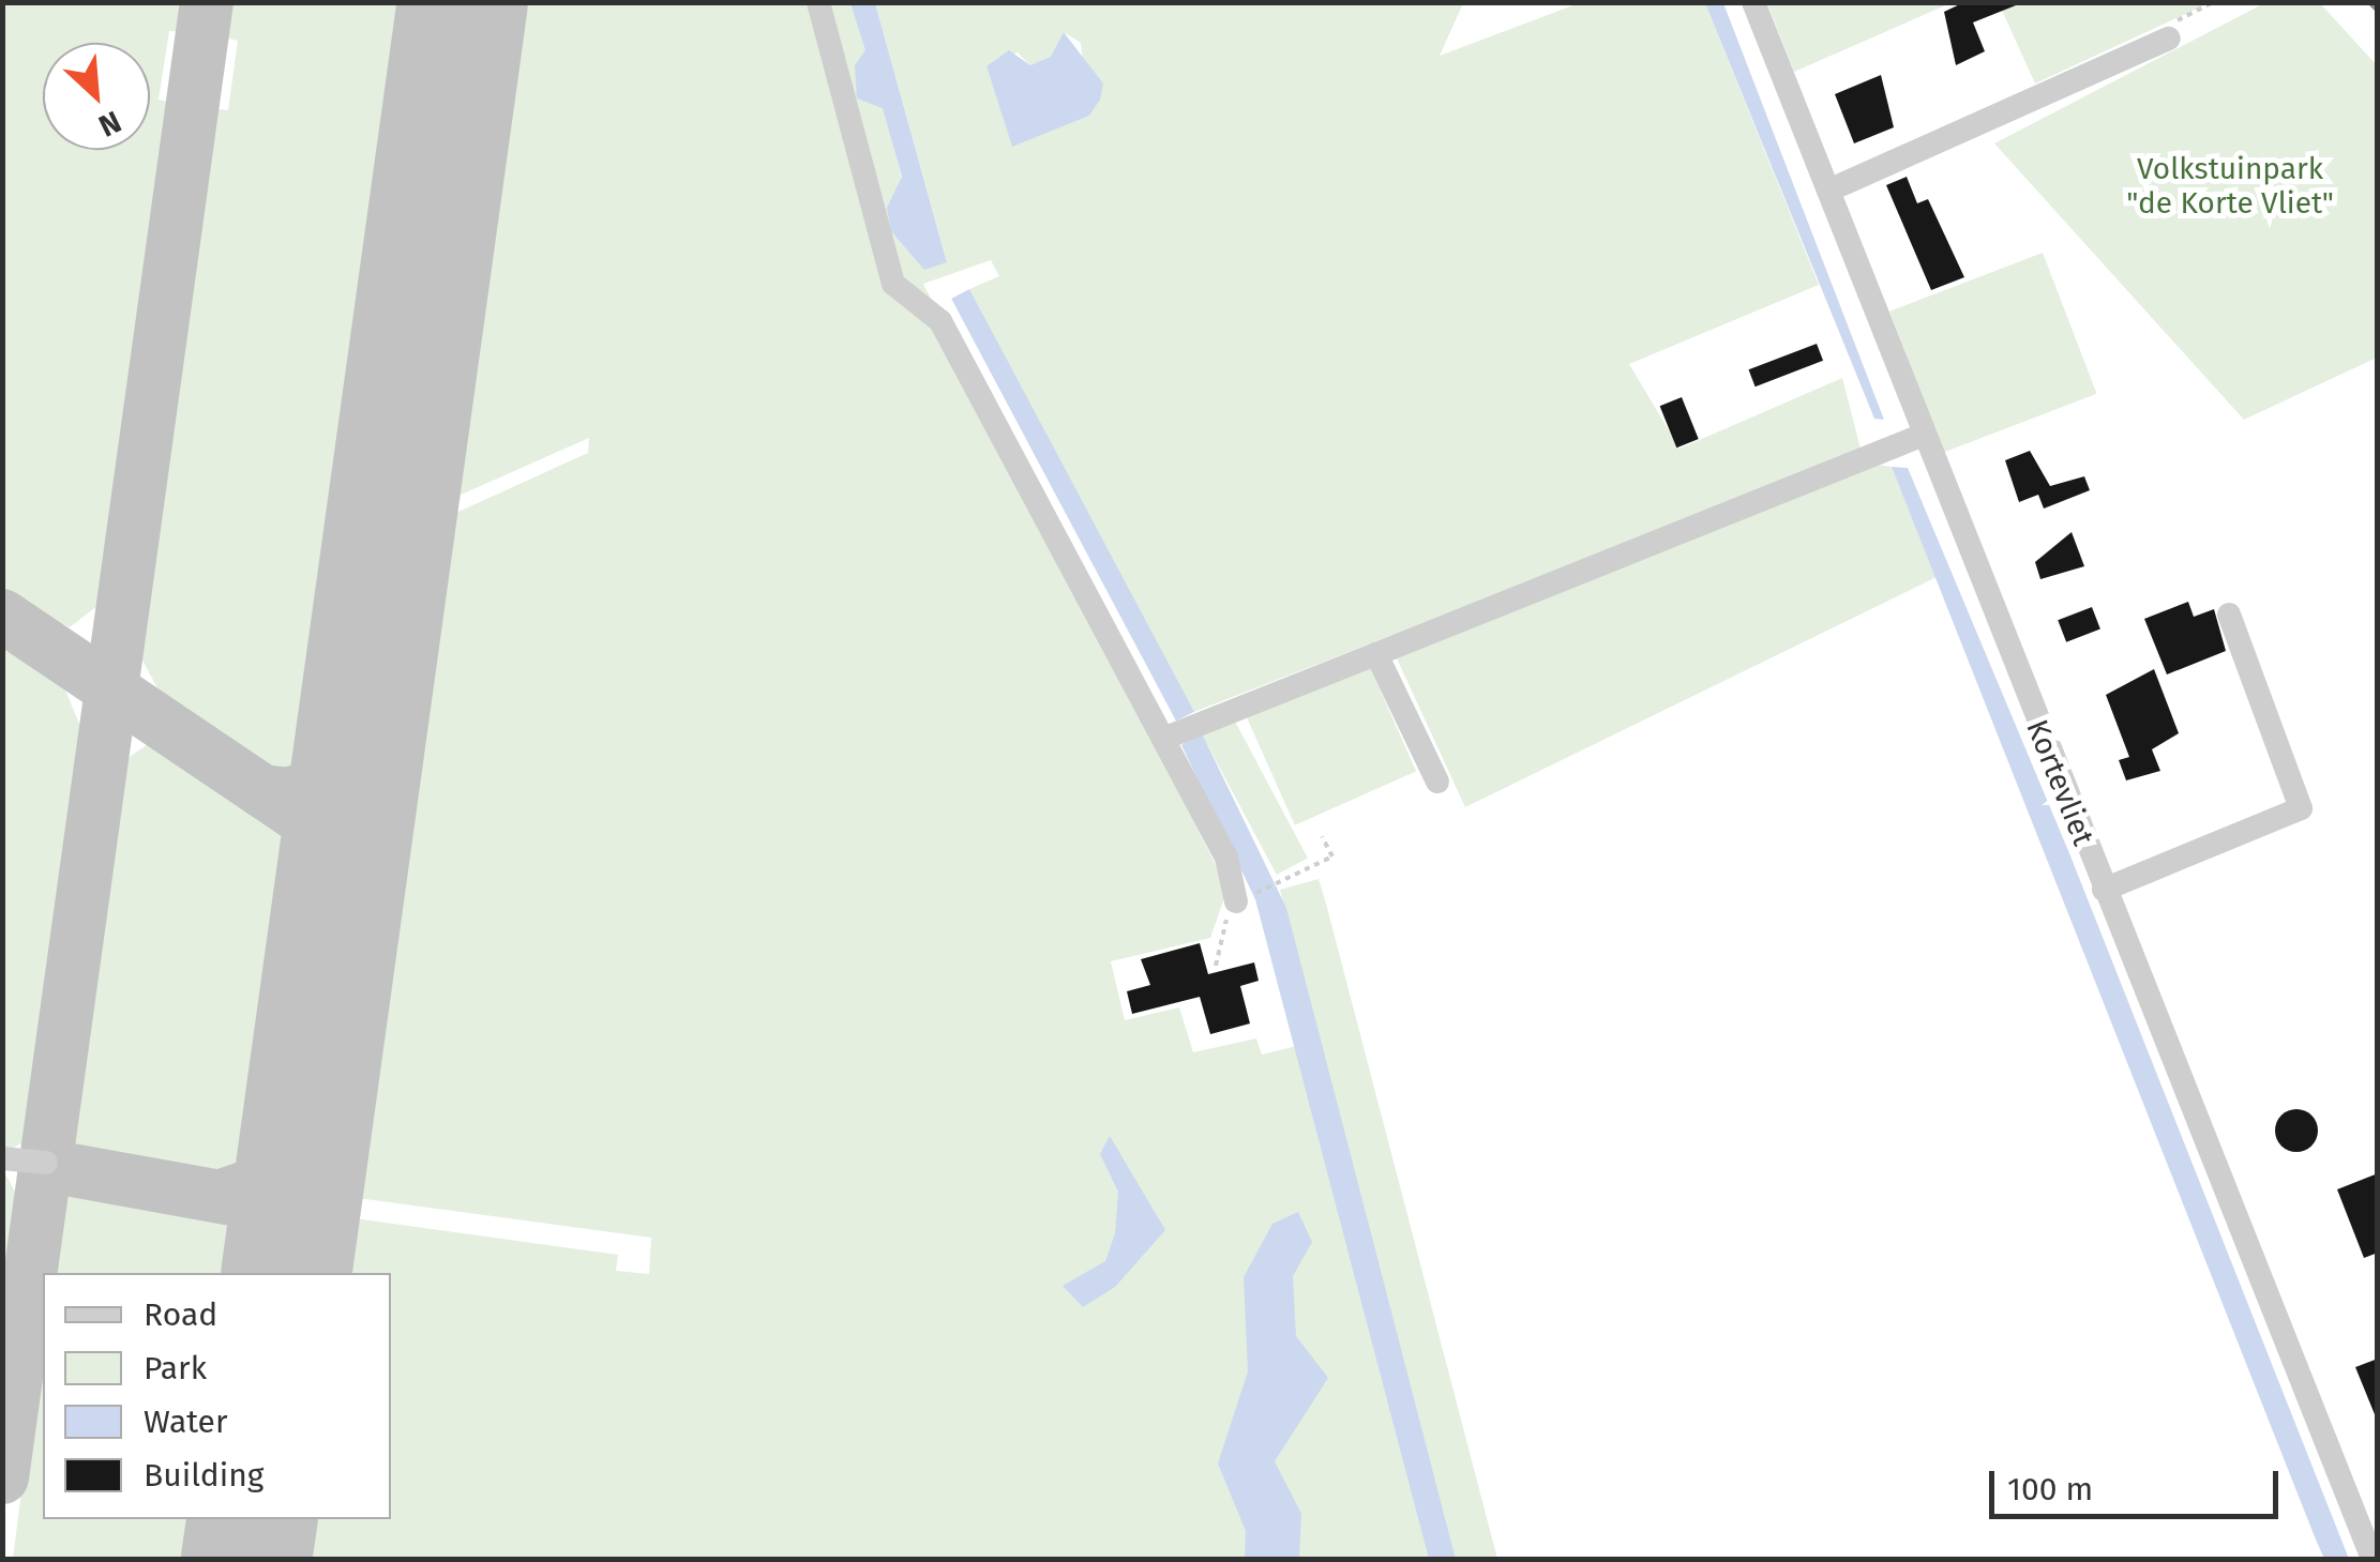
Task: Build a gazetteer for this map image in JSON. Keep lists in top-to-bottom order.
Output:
{
  "streets": {
    "street": ["Kortevliet"]
  },
  "parks": ["Volkstuinpark \"de Korte Vliet\""],
  "legend": [
    "Road",
    "Park",
    "Water",
    "Building"
  ],
  "scale_bar": "100 m",
  "north": "bottom right"
}
